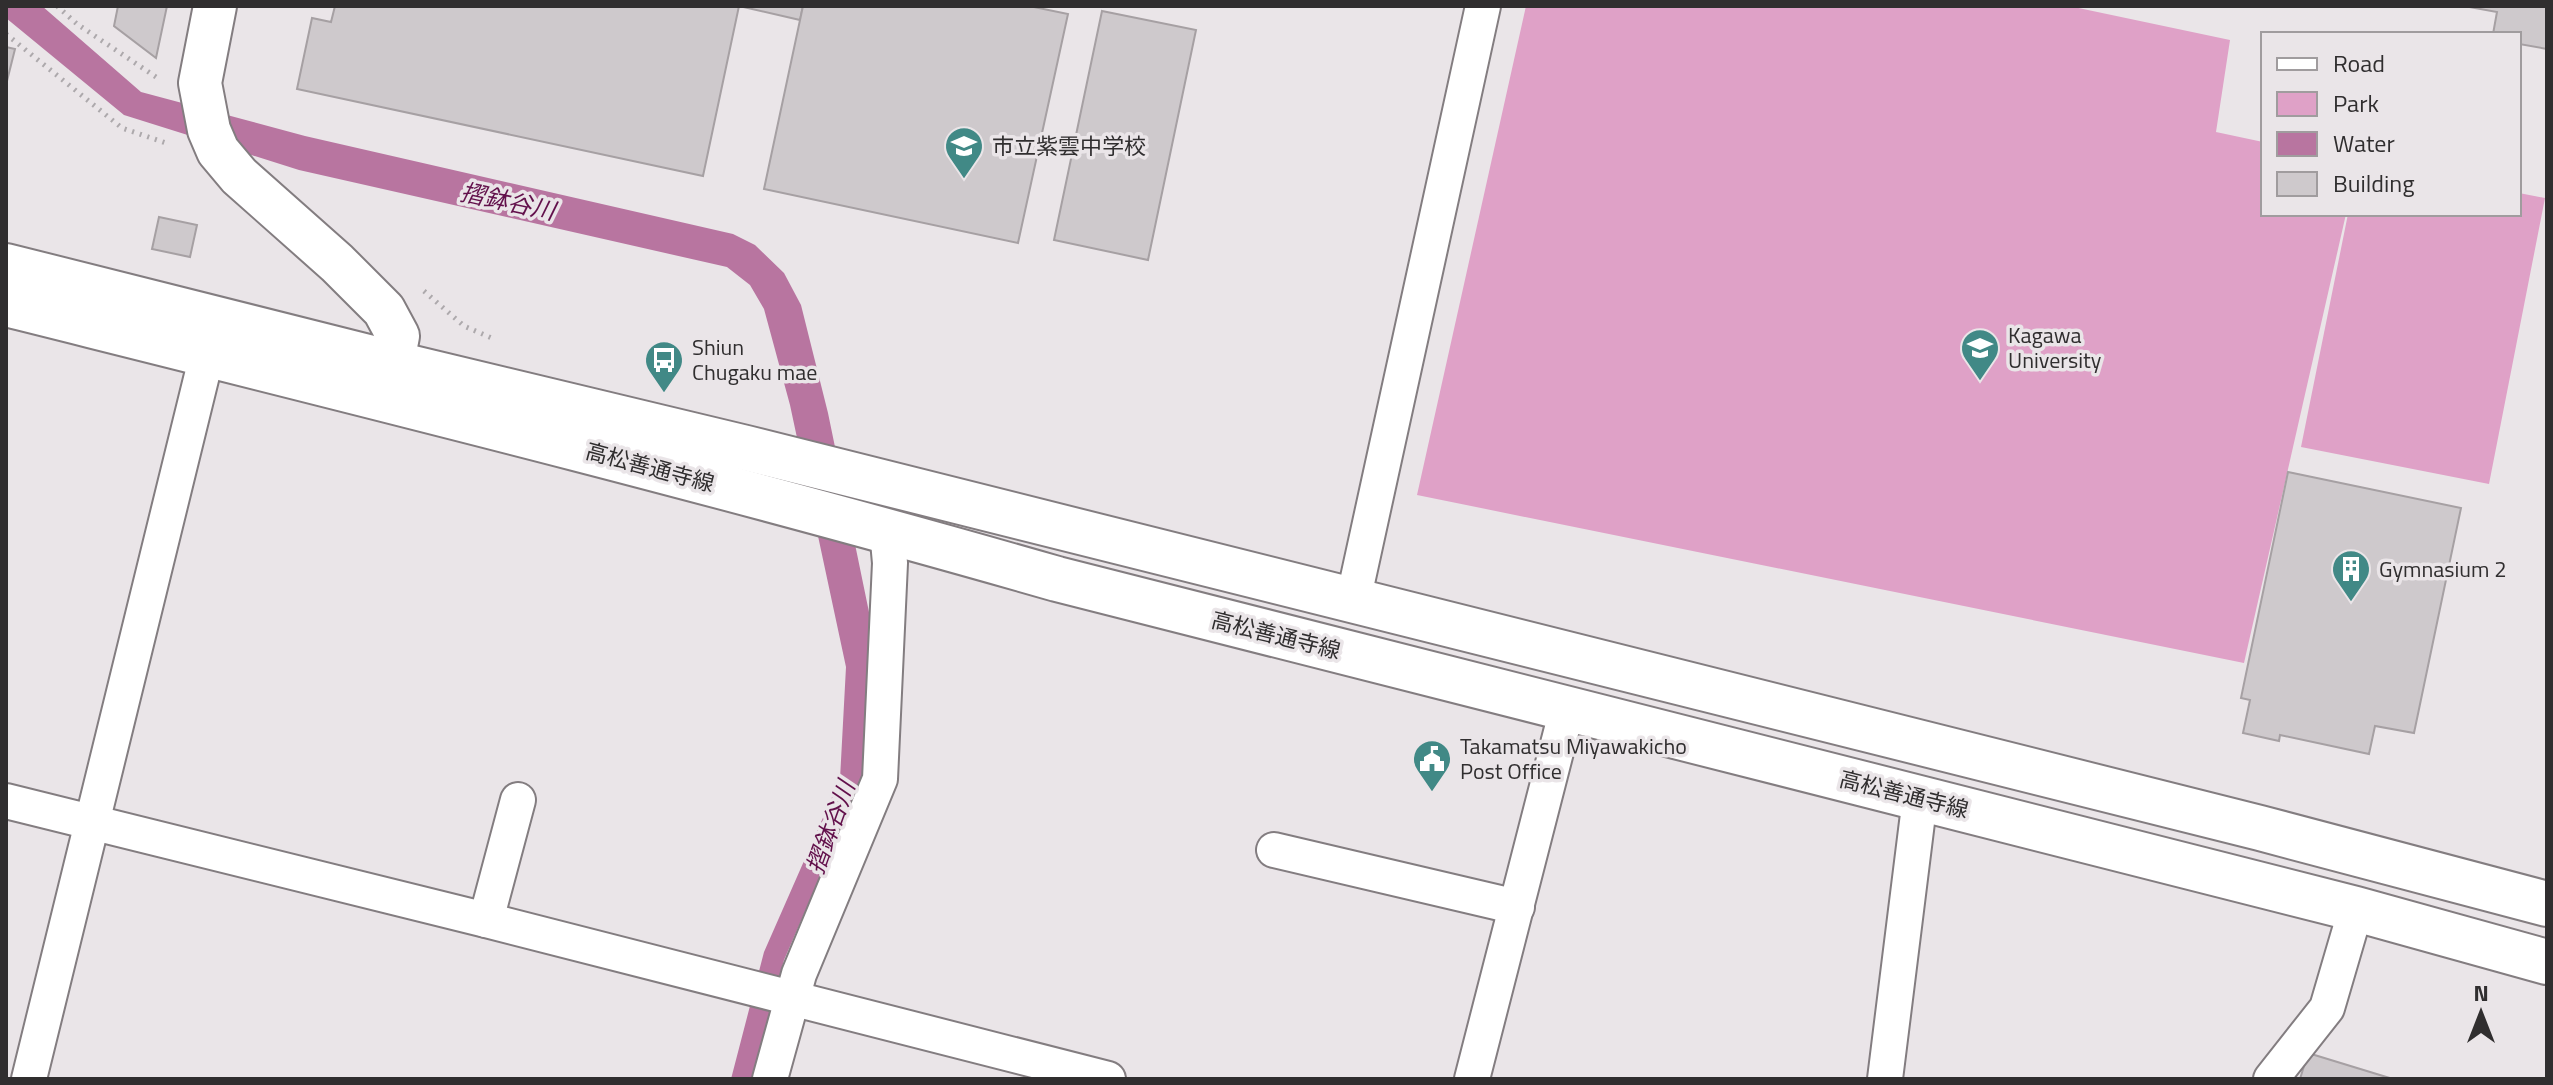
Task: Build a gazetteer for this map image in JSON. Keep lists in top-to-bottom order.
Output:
{
  "streets": {
    "main road": ["高松善通寺線"]
  },
  "water": ["摺鉢谷川"],
  "places": {
    "school or university": ["市立紫雲中学校", "Kagawa University"],
    "bus stop": ["Shiun Chugaku mae"],
    "building": ["Gymnasium 2"],
    "public building": ["Takamatsu Miyawakicho Post Office"]
  },
  "legend": [
    "Road",
    "Park",
    "Water",
    "Building"
  ],
  "north": "top"
}
